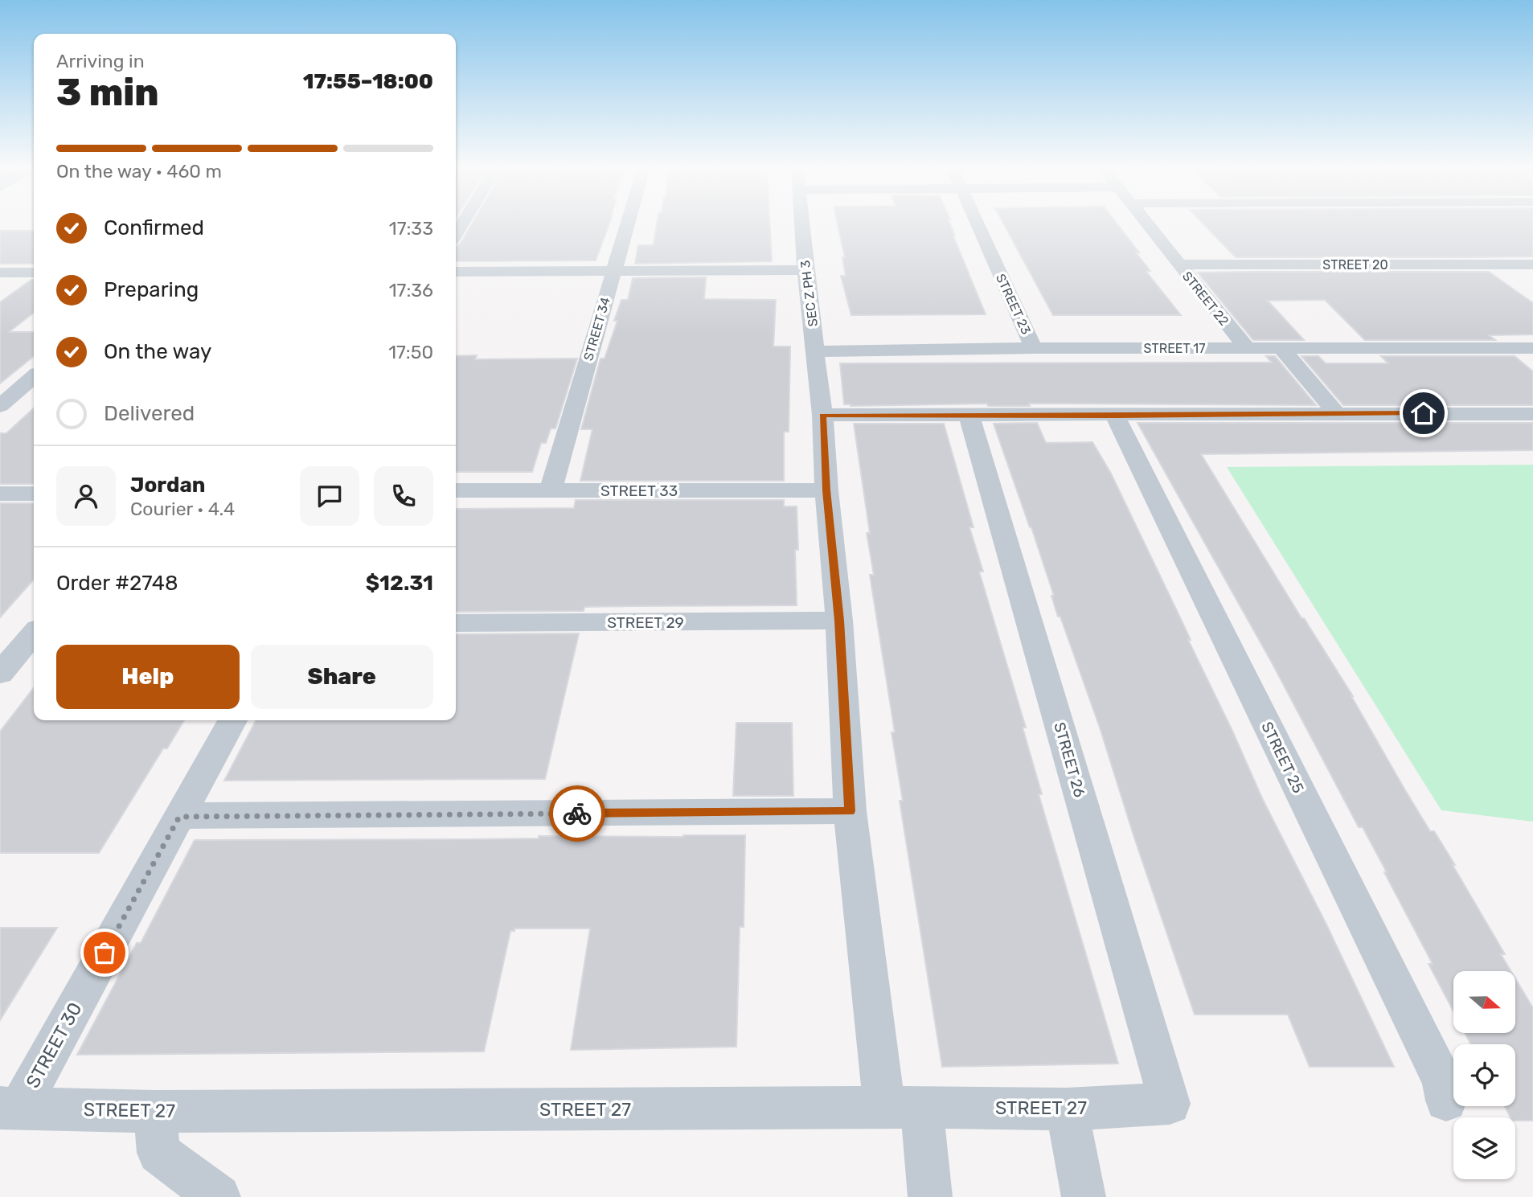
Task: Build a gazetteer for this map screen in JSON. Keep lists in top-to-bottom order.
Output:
{
  "streets": {
    "street": [
      "STREET 20",
      "SEC Z PH 3",
      "STREET 22",
      "STREET 23",
      "STREET 34",
      "STREET 17",
      "STREET 33",
      "STREET 29",
      "STREET 25",
      "STREET 26",
      "STREET 30",
      "STREET 27"
    ]
  },
  "crossings": [
    ["STREET 20", "STREET 22"],
    ["SEC Z PH 3", "STREET 17"],
    ["SEC Z PH 3", "STREET 33"],
    ["SEC Z PH 3", "STREET 29"],
    ["SEC Z PH 3", "STREET 27"],
    ["STREET 22", "STREET 17"],
    ["STREET 23", "STREET 17"],
    ["STREET 34", "STREET 33"],
    ["STREET 26", "STREET 27"],
    ["STREET 30", "STREET 27"]
  ],
  "north": "right",
  "page": {
    "heading": ["3 min", "Arriving in", "17:55–18:00"],
    "panel": [
      "Jordan",
      "Courier · 4.4",
      "Order #2748",
      "$12.31"
    ],
    "bar": "On the way · 460 m",
    "list": [
      ["Confirmed", "17:33"],
      ["Preparing", "17:36"],
      ["On the way", "17:50"],
      "Delivered"
    ],
    "buttons": ["Help", "Share"]
  }
}
